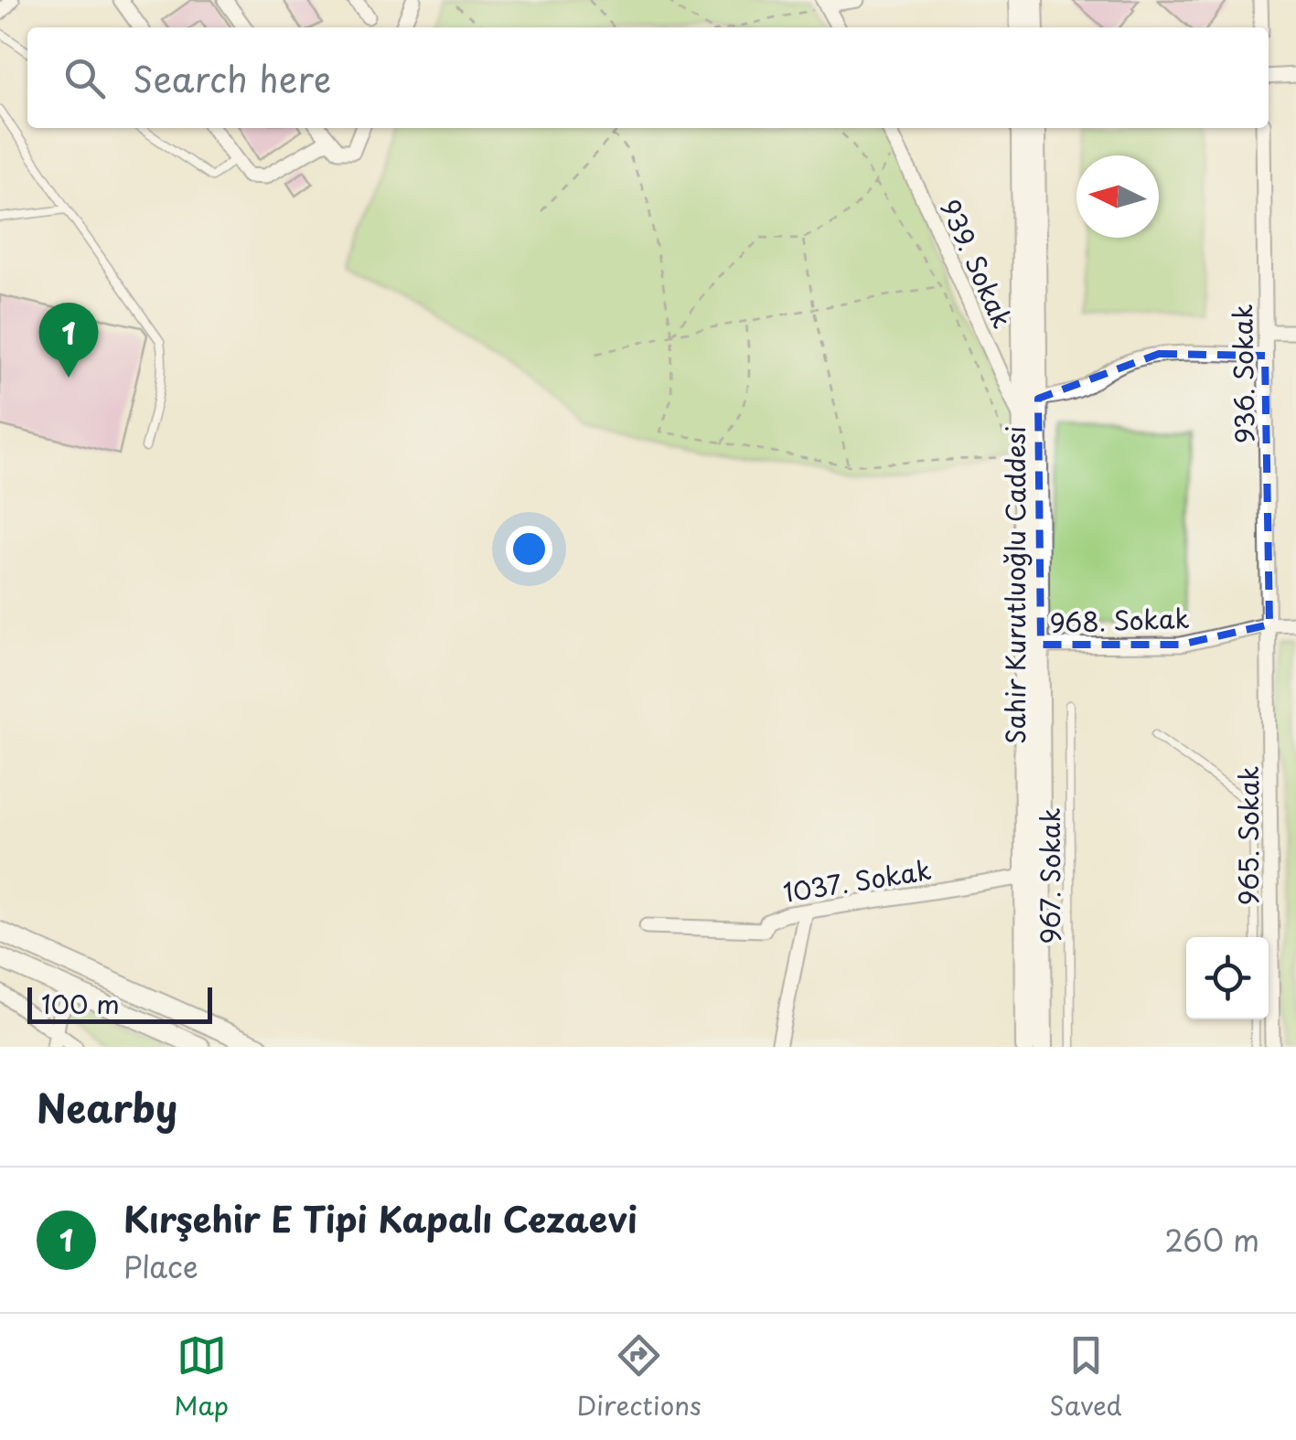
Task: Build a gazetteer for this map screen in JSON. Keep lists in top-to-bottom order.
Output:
{
  "streets": {
    "street": [
      "939. Sokak",
      "936. Sokak",
      "Sahir Kurutluoğlu Caddesi",
      "968. Sokak",
      "965. Sokak",
      "1037. Sokak"
    ],
    "lane": ["967. Sokak"]
  },
  "crossings": [
    ["939. Sokak", "Sahir Kurutluoğlu Caddesi"],
    ["936. Sokak", "968. Sokak"],
    ["936. Sokak", "965. Sokak"],
    ["Sahir Kurutluoğlu Caddesi", "968. Sokak"],
    ["Sahir Kurutluoğlu Caddesi", "1037. Sokak"],
    ["968. Sokak", "965. Sokak"]
  ],
  "scale_bar": "100 m",
  "north": "left",
  "page": {
    "search": "Search here",
    "pins": "1",
    "scale": "100 m",
    "heading": "Nearby",
    "list": [
      {
        "mark": "1",
        "name": "Kırşehir E Tipi Kapalı Cezaevi",
        "note": "Place",
        "value": "260 m"
      }
    ],
    "nav": ["Map", "Directions", "Saved"]
  }
}
